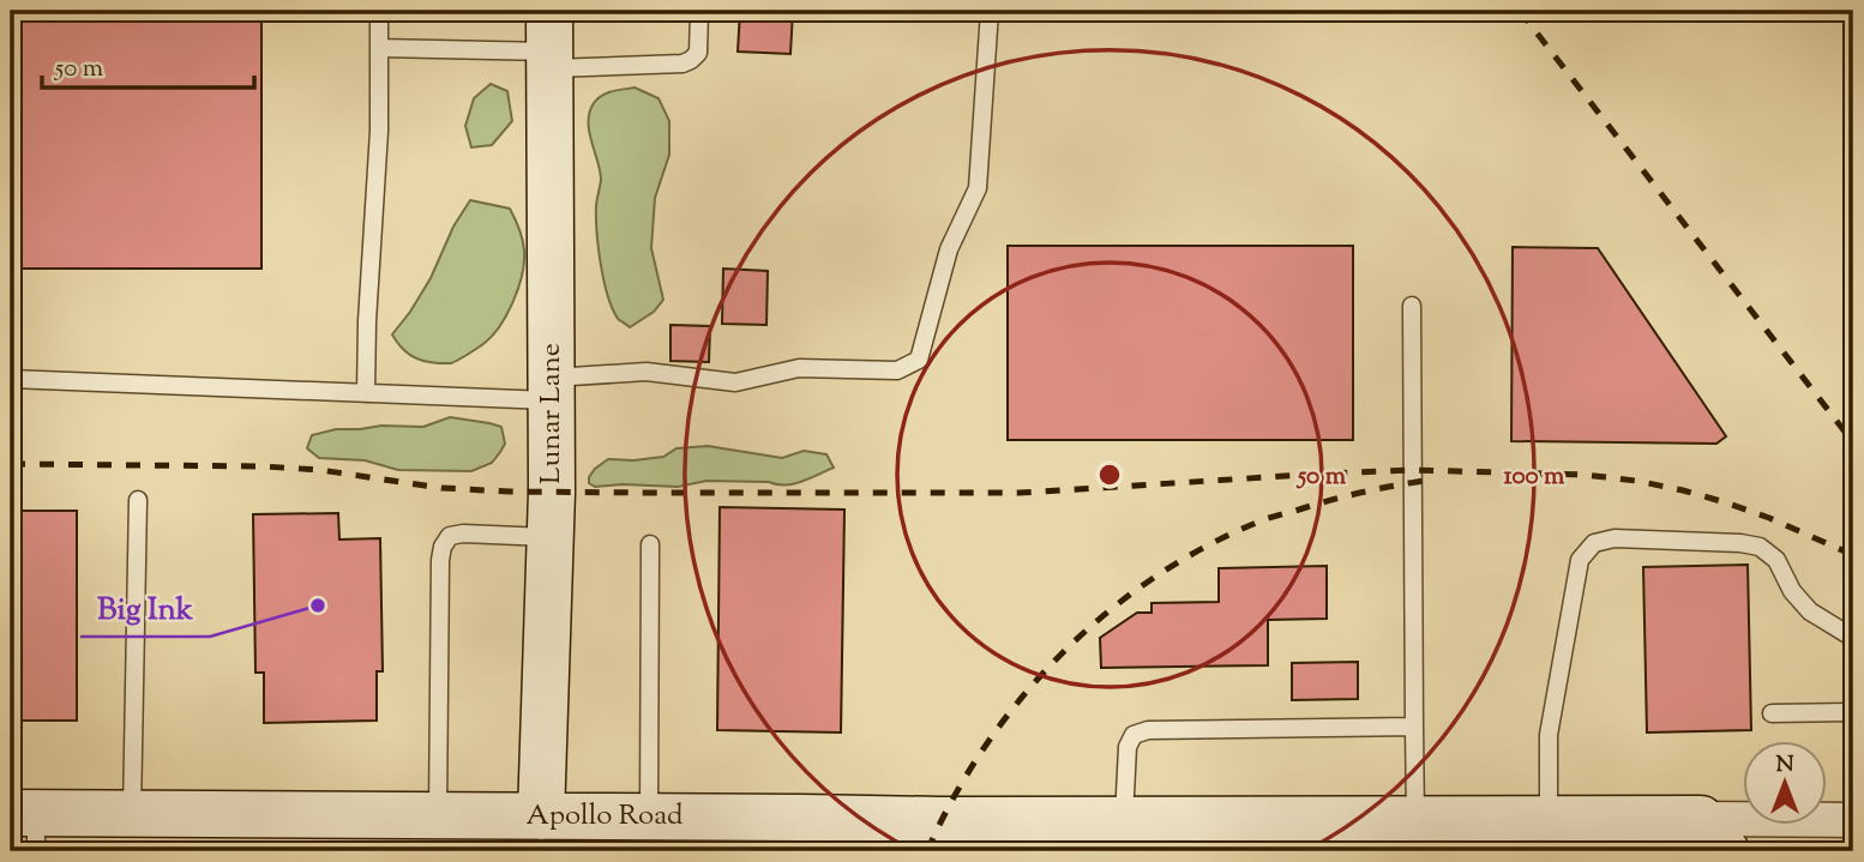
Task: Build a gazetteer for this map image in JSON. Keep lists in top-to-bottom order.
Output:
{
  "streets": {
    "street": ["Lunar Lane", "Apollo Road"]
  },
  "crossings": [
    ["Lunar Lane", "Apollo Road"]
  ],
  "places": ["Big Ink"],
  "scale_bar": "50 m",
  "north": "top",
  "rings": ["50 m", "100 m"]
}
